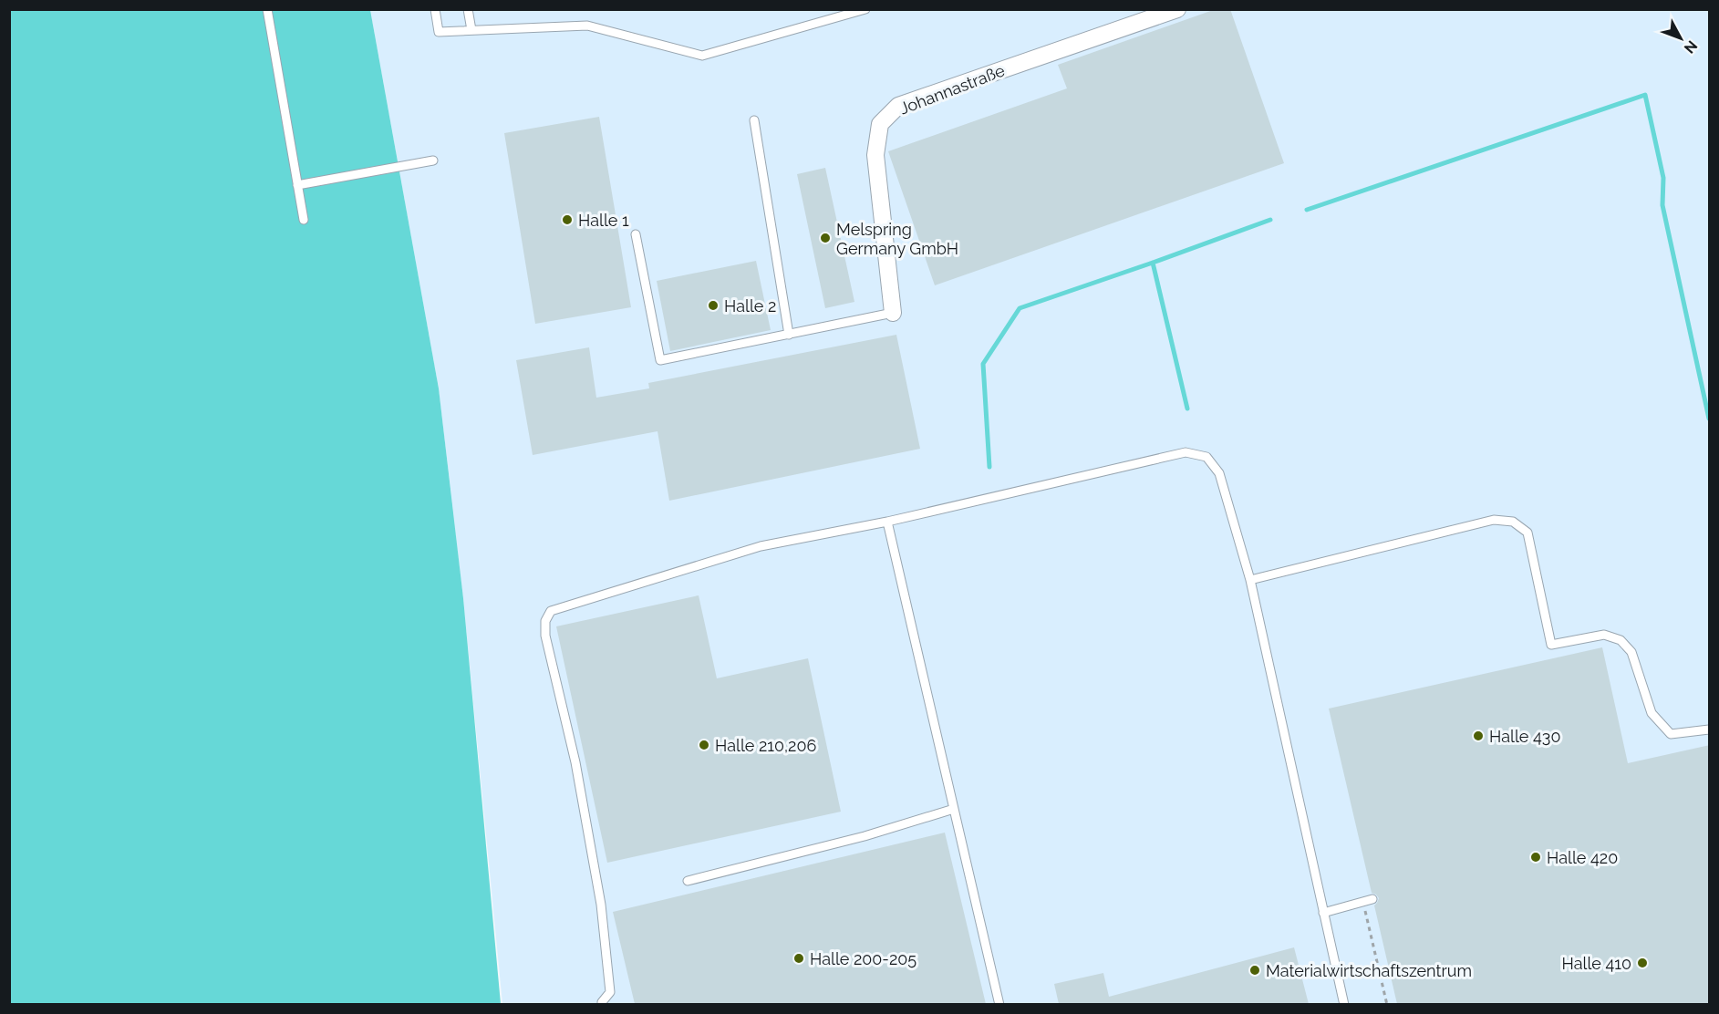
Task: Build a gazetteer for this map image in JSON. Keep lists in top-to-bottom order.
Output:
{
  "streets": {
    "street": ["Johannastraße"]
  },
  "places": [
    "Halle 1",
    "Melspring Germany GmbH",
    "Halle 2",
    "Halle 430",
    "Halle 210,206",
    "Halle 420",
    "Halle 200-205",
    "Halle 410",
    "Materialwirtschaftszentrum"
  ],
  "north": "bottom right"
}
